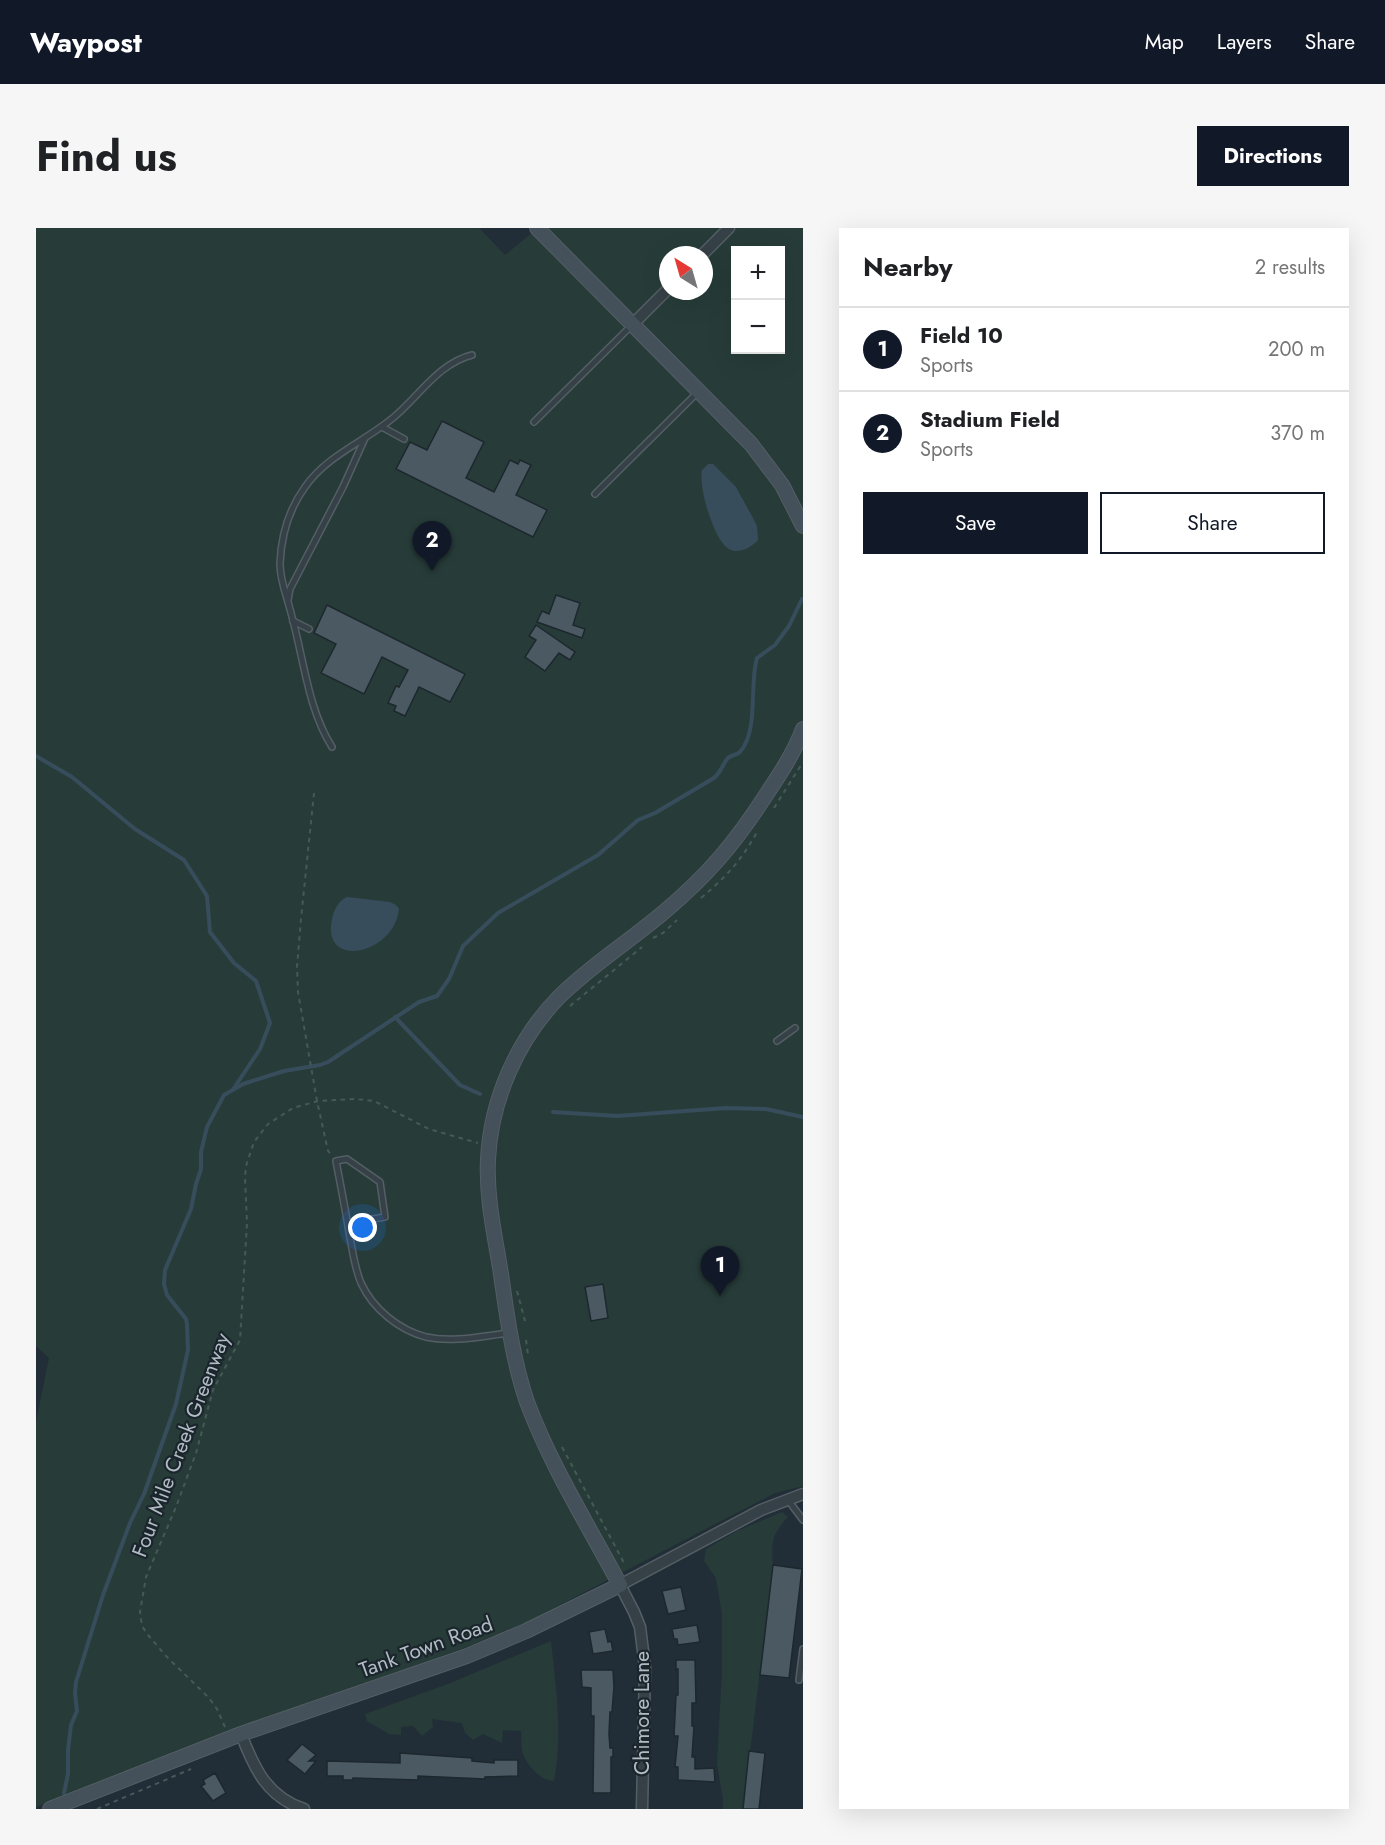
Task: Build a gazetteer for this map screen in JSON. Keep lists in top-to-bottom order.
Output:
{
  "streets": {
    "street": ["Tank Town Road", "Chimore Lane"],
    "path": ["Four Mile Creek Greenway"]
  },
  "crossings": [
    ["Tank Town Road", "Chimore Lane"]
  ],
  "north": "top left",
  "page": {
    "header": "Waypost",
    "nav": ["Map", "Layers", "Share"],
    "title": "Find us",
    "buttons": [
      "Directions",
      ["Save", "Share"]
    ],
    "heading": ["Nearby", "2 results"],
    "map_buttons": ["+", "−"],
    "list": [
      {
        "mark": "1",
        "name": "Field 10",
        "note": "Sports",
        "value": "200 m"
      },
      {
        "mark": "2",
        "name": "Stadium Field",
        "note": "Sports",
        "value": "370 m"
      }
    ],
    "pins": ["2", "1"]
  }
}
